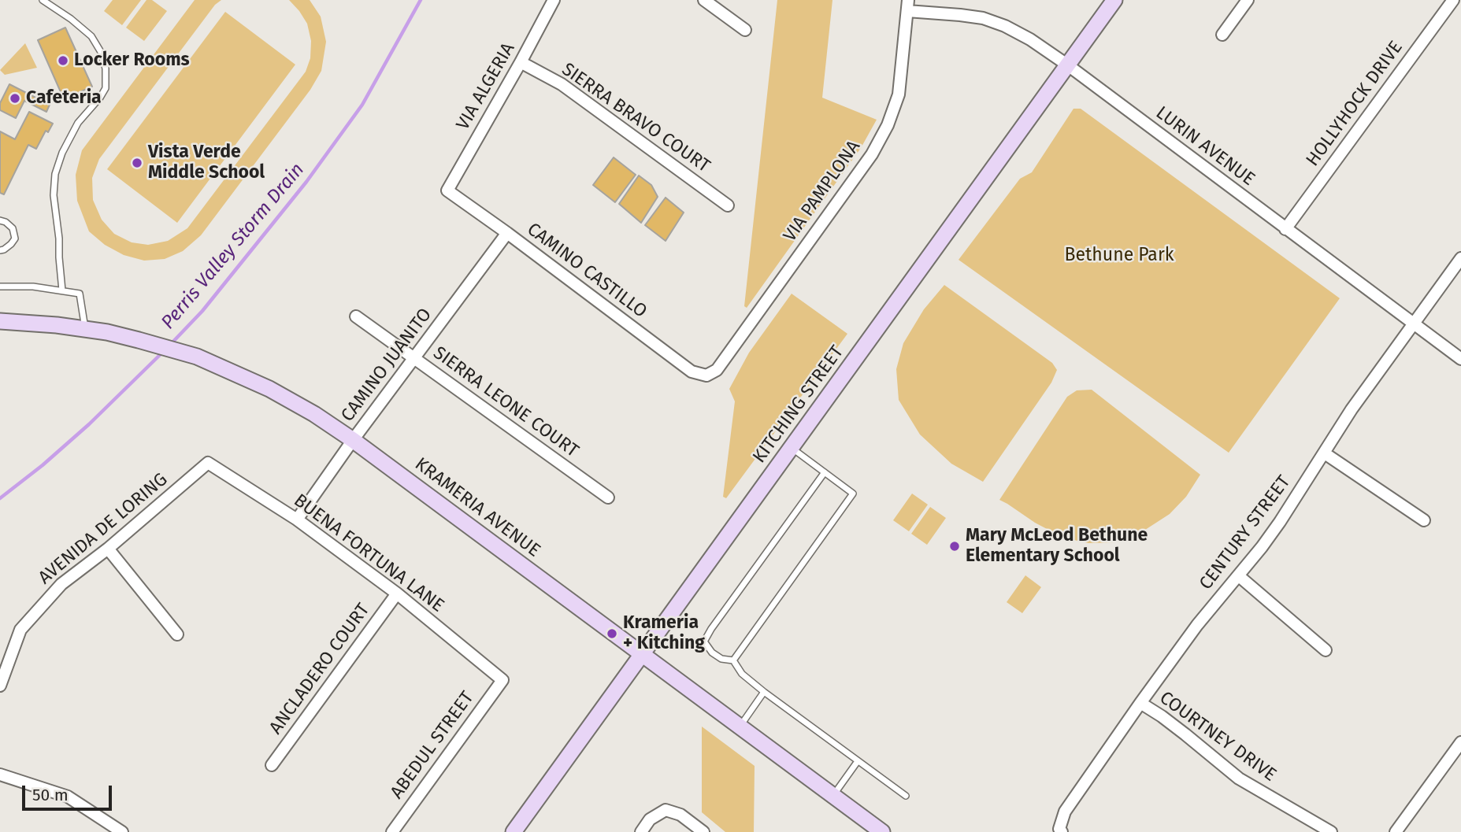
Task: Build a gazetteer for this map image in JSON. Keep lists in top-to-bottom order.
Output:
{
  "streets": {
    "street": [
      "VIA ALGERIA",
      "HOLLYHOCK DRIVE",
      "SIERRA BRAVO COURT",
      "LURIN AVENUE",
      "VIA PAMPLONA",
      "CAMINO CASTILLO",
      "CAMINO JUANITO",
      "SIERRA LEONE COURT",
      "KITCHING STREET",
      "KRAMERIA AVENUE",
      "AVENIDA DE LORING",
      "CENTURY STREET",
      "BUENA FORTUNA LANE",
      "ANCLADERO COURT",
      "COURTNEY DRIVE",
      "ABEDUL STREET"
    ]
  },
  "crossings": [
    ["VIA ALGERIA", "SIERRA BRAVO COURT"],
    ["VIA ALGERIA", "CAMINO CASTILLO"],
    ["HOLLYHOCK DRIVE", "LURIN AVENUE"],
    ["LURIN AVENUE", "VIA PAMPLONA"],
    ["LURIN AVENUE", "KITCHING STREET"],
    ["LURIN AVENUE", "CENTURY STREET"],
    ["VIA PAMPLONA", "CAMINO CASTILLO"],
    ["CAMINO CASTILLO", "CAMINO JUANITO"],
    ["CAMINO JUANITO", "SIERRA LEONE COURT"],
    ["CAMINO JUANITO", "KRAMERIA AVENUE"],
    ["CAMINO JUANITO", "BUENA FORTUNA LANE"],
    ["KITCHING STREET", "KRAMERIA AVENUE"],
    ["AVENIDA DE LORING", "BUENA FORTUNA LANE"],
    ["CENTURY STREET", "COURTNEY DRIVE"],
    ["BUENA FORTUNA LANE", "ANCLADERO COURT"],
    ["BUENA FORTUNA LANE", "ABEDUL STREET"]
  ],
  "water": ["Perris Valley Storm Drain"],
  "parks": ["Bethune Park"],
  "places": [
    "Locker Rooms",
    "Cafeteria",
    "Vista Verde Middle School",
    "Mary McLeod Bethune Elementary School",
    "Krameria + Kitching"
  ],
  "scale_bar": "50 m"
}
